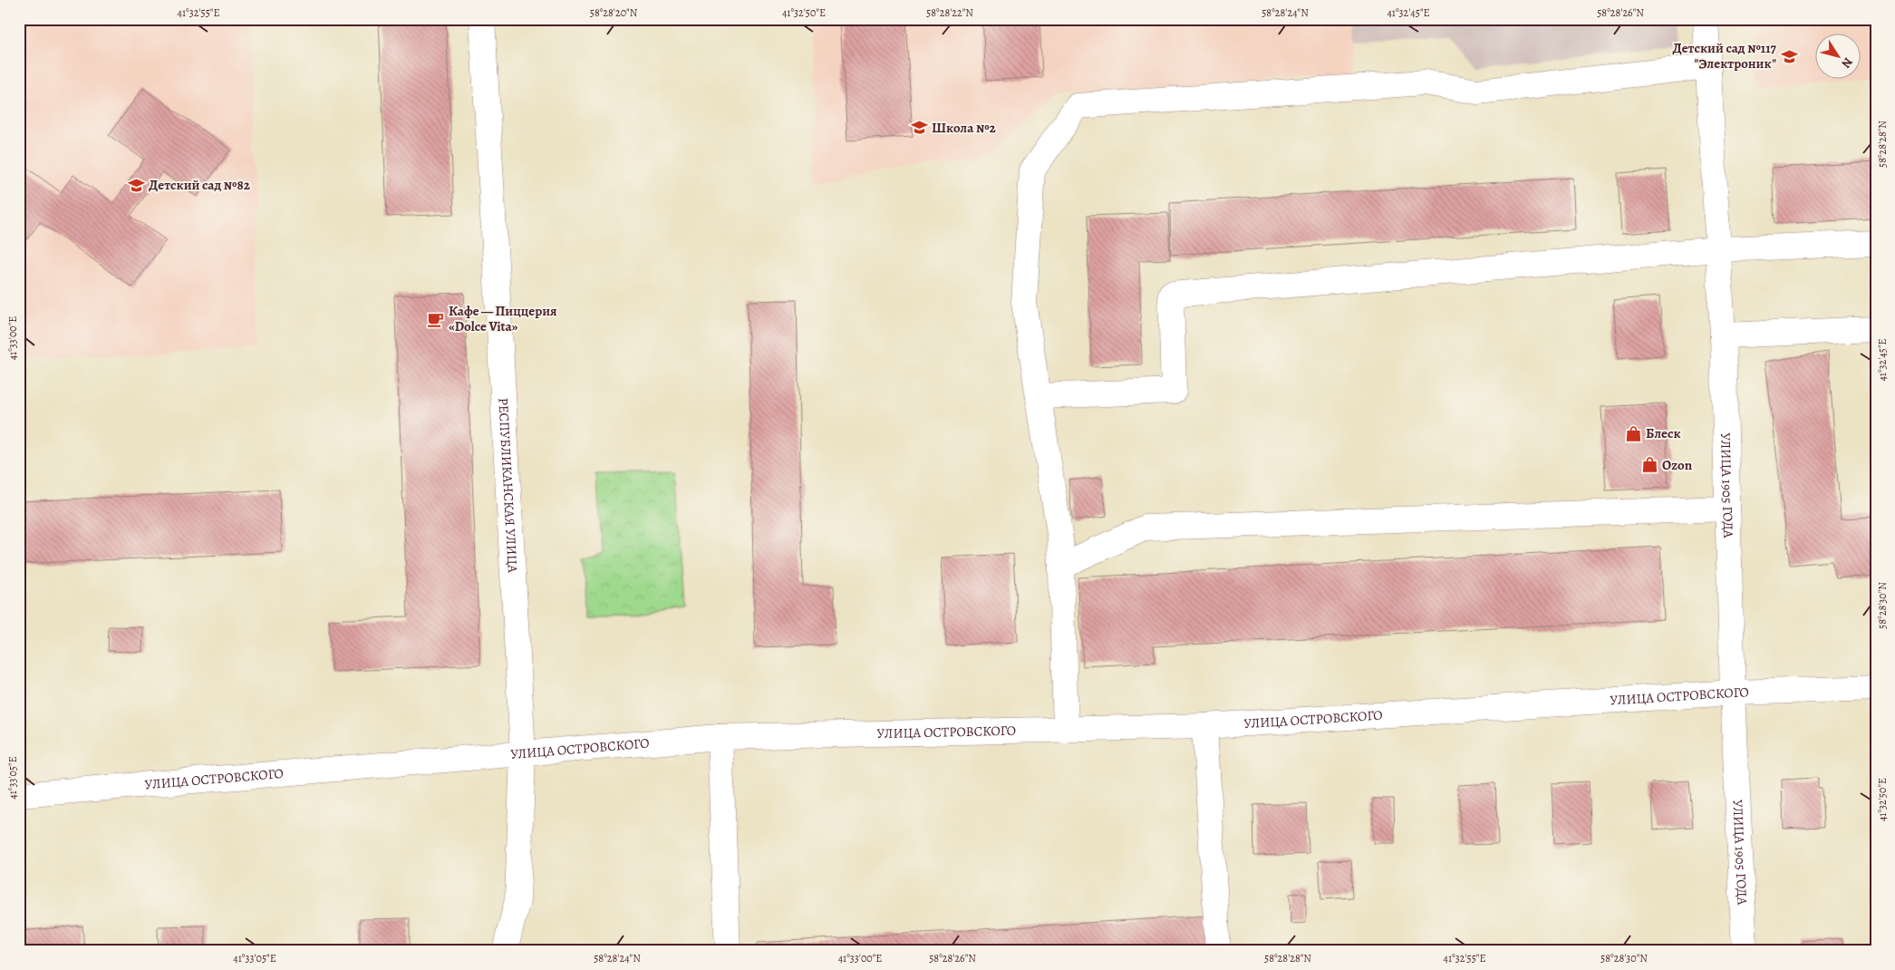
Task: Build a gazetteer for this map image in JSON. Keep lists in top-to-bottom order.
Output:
{
  "streets": {
    "street": ["УЛИЦА 1905 ГОДА", "РЕСПУБЛИКАНСКАЯ УЛИЦА", "УЛИЦА ОСТРОВСКОГО"]
  },
  "crossings": [
    ["УЛИЦА 1905 ГОДА", "УЛИЦА ОСТРОВСКОГО"],
    ["РЕСПУБЛИКАНСКАЯ УЛИЦА", "УЛИЦА ОСТРОВСКОГО"]
  ],
  "places": {
    "school or university": ["Детский сад №117 \"Электроник\"", "Школа №2", "Детский сад №82"],
    "cafe": ["Кафе — Пиццерия «Dolce Vita»"],
    "shop": ["Блеск", "Ozon"]
  },
  "north": "bottom right",
  "coordinates": [
    "41°32'55\"E",
    "58°28'20\"N",
    "41°32'50\"E",
    "58°28'22\"N",
    "58°28'24\"N",
    "41°32'45\"E",
    "58°28'26\"N",
    "58°28'28\"N",
    "41°33'00\"E",
    "58°28'30\"N",
    "41°33'05\"E"
  ]
}
